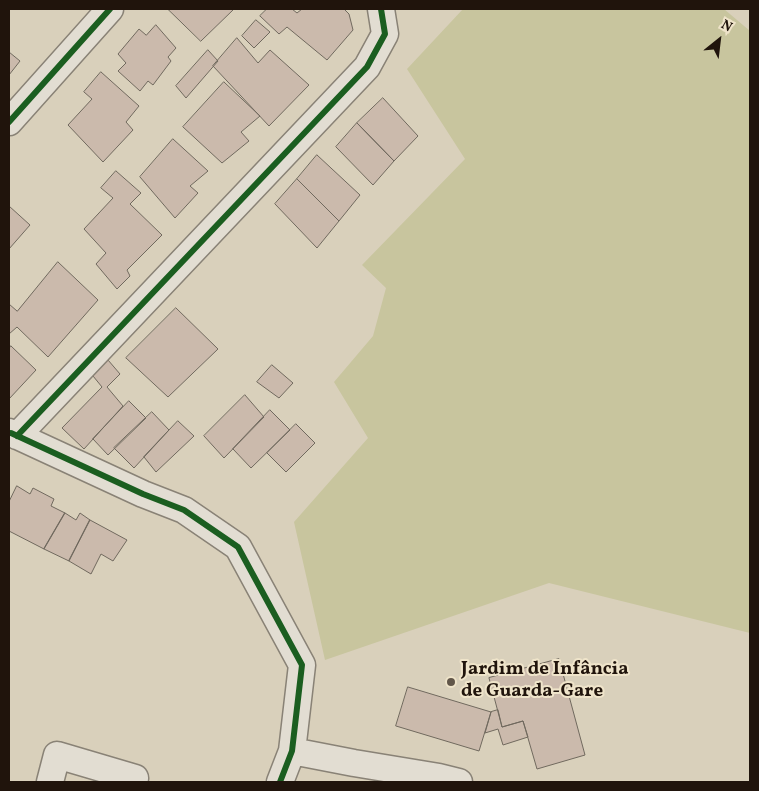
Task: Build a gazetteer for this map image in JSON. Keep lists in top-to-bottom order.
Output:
{
  "places": ["Jardim de Infância de Guarda-Gare"],
  "north": "top right"
}
